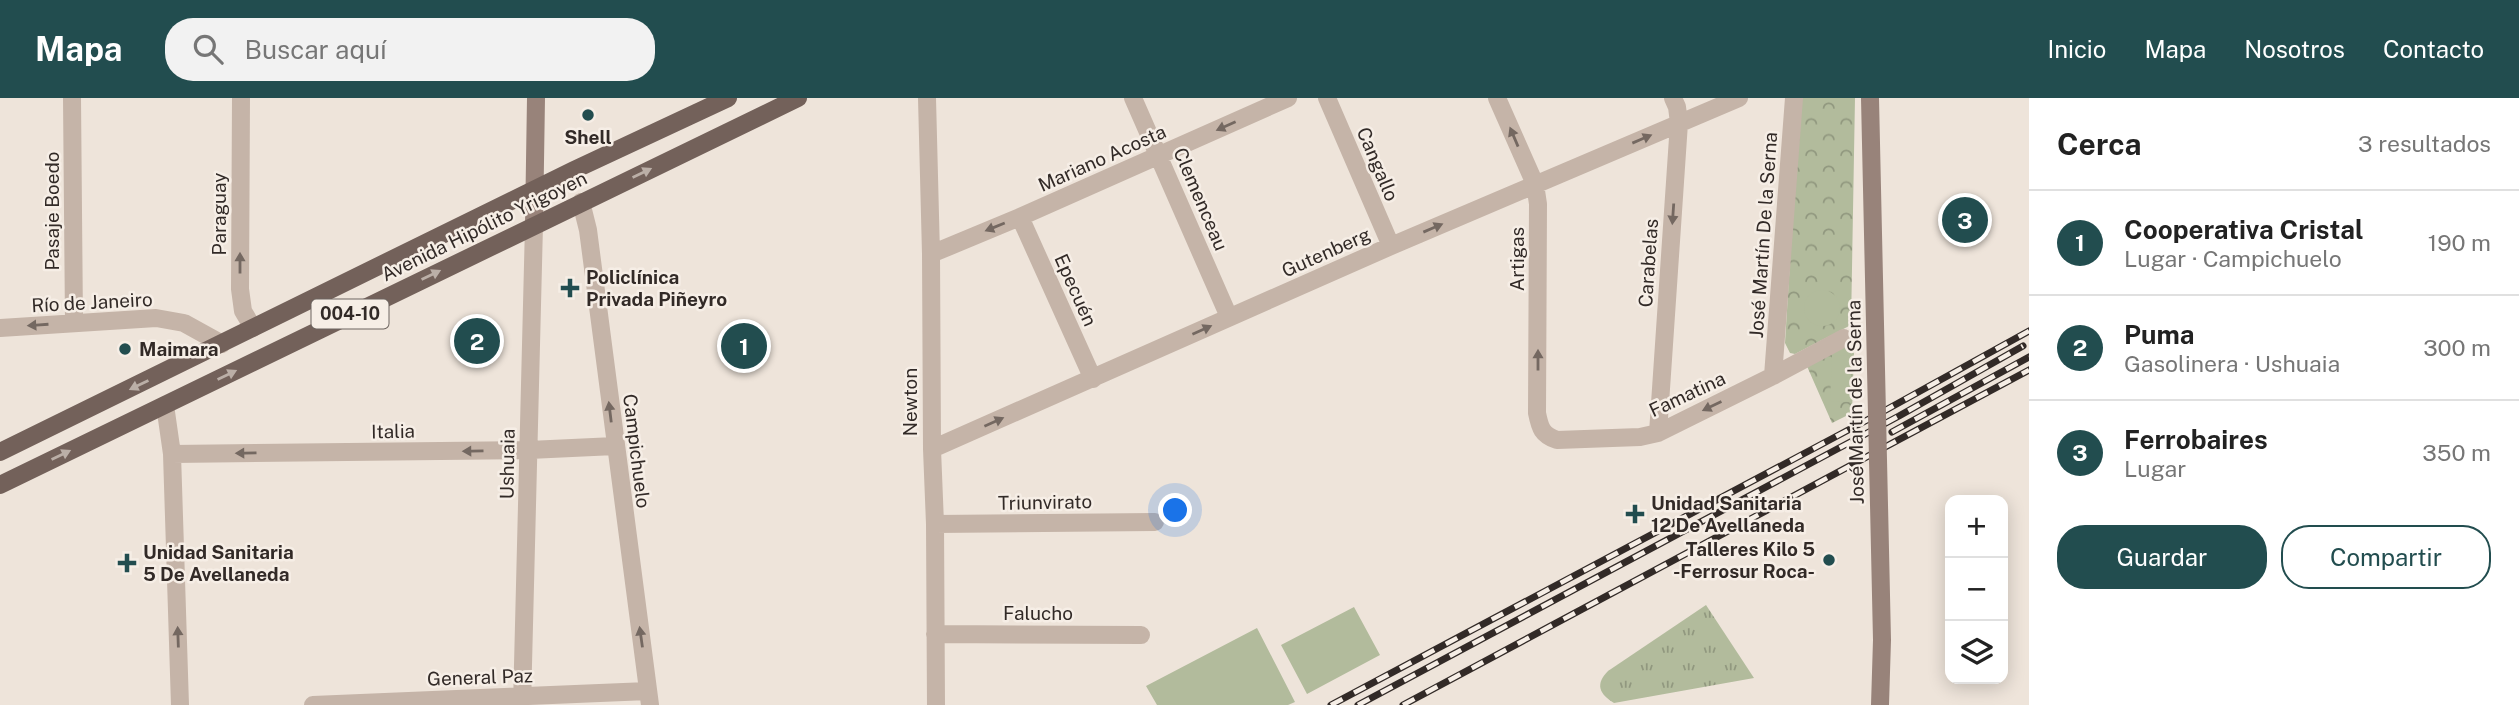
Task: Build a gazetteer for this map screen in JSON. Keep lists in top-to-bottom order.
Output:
{
  "streets": {
    "main road": ["Avenida Hipólito Yrigoyen", "004-10"],
    "street": [
      "Mariano Acosta",
      "Cangallo",
      "Clemenceau",
      "Pasaje Boedo",
      "Paraguay",
      "José Martín De la Serna",
      "Gutenberg",
      "Artigas",
      "Carabelas",
      "Epecuén",
      "Río de Janeiro",
      "Famatina",
      "Newton",
      "José Martín de la Serna",
      "Italia",
      "Campichuelo",
      "Ushuaia",
      "Triunvirato",
      "Falucho",
      "General Paz"
    ]
  },
  "crossings": [
    ["Mariano Acosta", "Clemenceau"],
    ["Mariano Acosta", "Epecuén"],
    ["Mariano Acosta", "Newton"],
    ["Cangallo", "Gutenberg"],
    ["Clemenceau", "Gutenberg"],
    ["Pasaje Boedo", "Río de Janeiro"],
    ["Paraguay", "Avenida Hipólito Yrigoyen"],
    ["Avenida Hipólito Yrigoyen", "Río de Janeiro"],
    ["Avenida Hipólito Yrigoyen", "Campichuelo"],
    ["Avenida Hipólito Yrigoyen", "Ushuaia"],
    ["José Martín De la Serna", "Famatina"],
    ["Gutenberg", "Artigas"],
    ["Gutenberg", "Carabelas"],
    ["Gutenberg", "Epecuén"],
    ["Gutenberg", "Newton"],
    ["Artigas", "Famatina"],
    ["Carabelas", "Famatina"],
    ["Newton", "Triunvirato"],
    ["Newton", "Falucho"],
    ["Italia", "Campichuelo"],
    ["Italia", "Ushuaia"],
    ["Campichuelo", "General Paz"],
    ["Ushuaia", "General Paz"]
  ],
  "one_way": [
    "Mariano Acosta",
    "Paraguay",
    "Gutenberg",
    "Artigas",
    "Carabelas",
    "Famatina",
    "Italia",
    "Campichuelo"
  ],
  "places": {
    "other": ["Shell", "Maimara", "Talleres Kilo 5 -Ferrosur Roca-"],
    "health": ["Policlínica Privada Piñeyro", "Unidad Sanitaria 12 De Avellaneda", "Unidad Sanitaria 5 De Avellaneda"]
  },
  "page": {
    "header": "Mapa",
    "search": "Buscar aquí",
    "nav": [
      "Inicio",
      "Mapa",
      "Nosotros",
      "Contacto"
    ],
    "heading": ["Cerca", "3 resultados"],
    "list": [
      {
        "mark": "1",
        "name": "Cooperativa Cristal",
        "note": "Lugar · Campichuelo",
        "value": "190 m"
      },
      {
        "mark": "2",
        "name": "Puma",
        "note": "Gasolinera · Ushuaia",
        "value": "300 m"
      },
      {
        "mark": "3",
        "name": "Ferrobaires",
        "note": "Lugar",
        "value": "350 m"
      }
    ],
    "pins": ["3", "2", "1"],
    "map_buttons": ["+", "−"],
    "buttons": ["Guardar", "Compartir"]
  }
}
